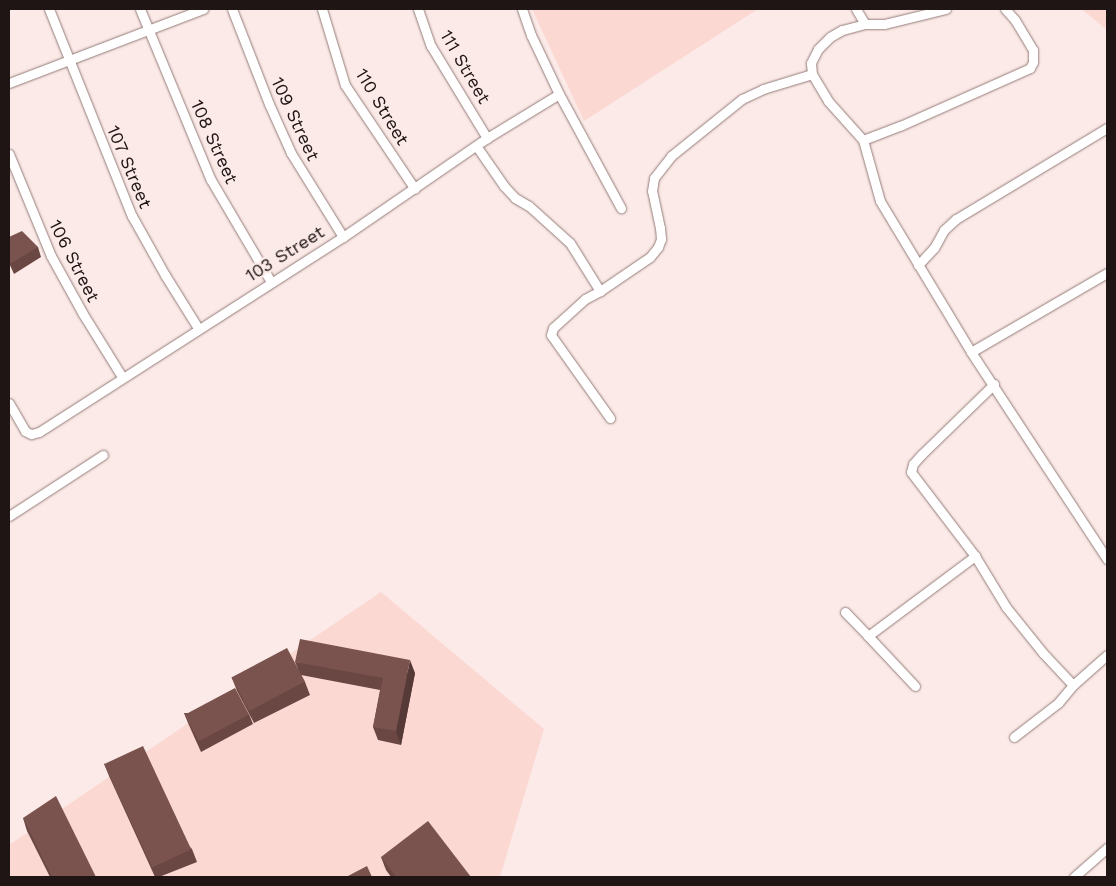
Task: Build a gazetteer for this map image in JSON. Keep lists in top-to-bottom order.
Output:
{
  "streets": {
    "street": [
      "111 Street",
      "110 Street",
      "109 Street",
      "108 Street",
      "107 Street",
      "103 Street",
      "106 Street"
    ]
  },
  "crossings": [
    ["111 Street", "103 Street"],
    ["110 Street", "103 Street"],
    ["109 Street", "103 Street"],
    ["108 Street", "103 Street"],
    ["107 Street", "103 Street"],
    ["103 Street", "106 Street"]
  ]
}
